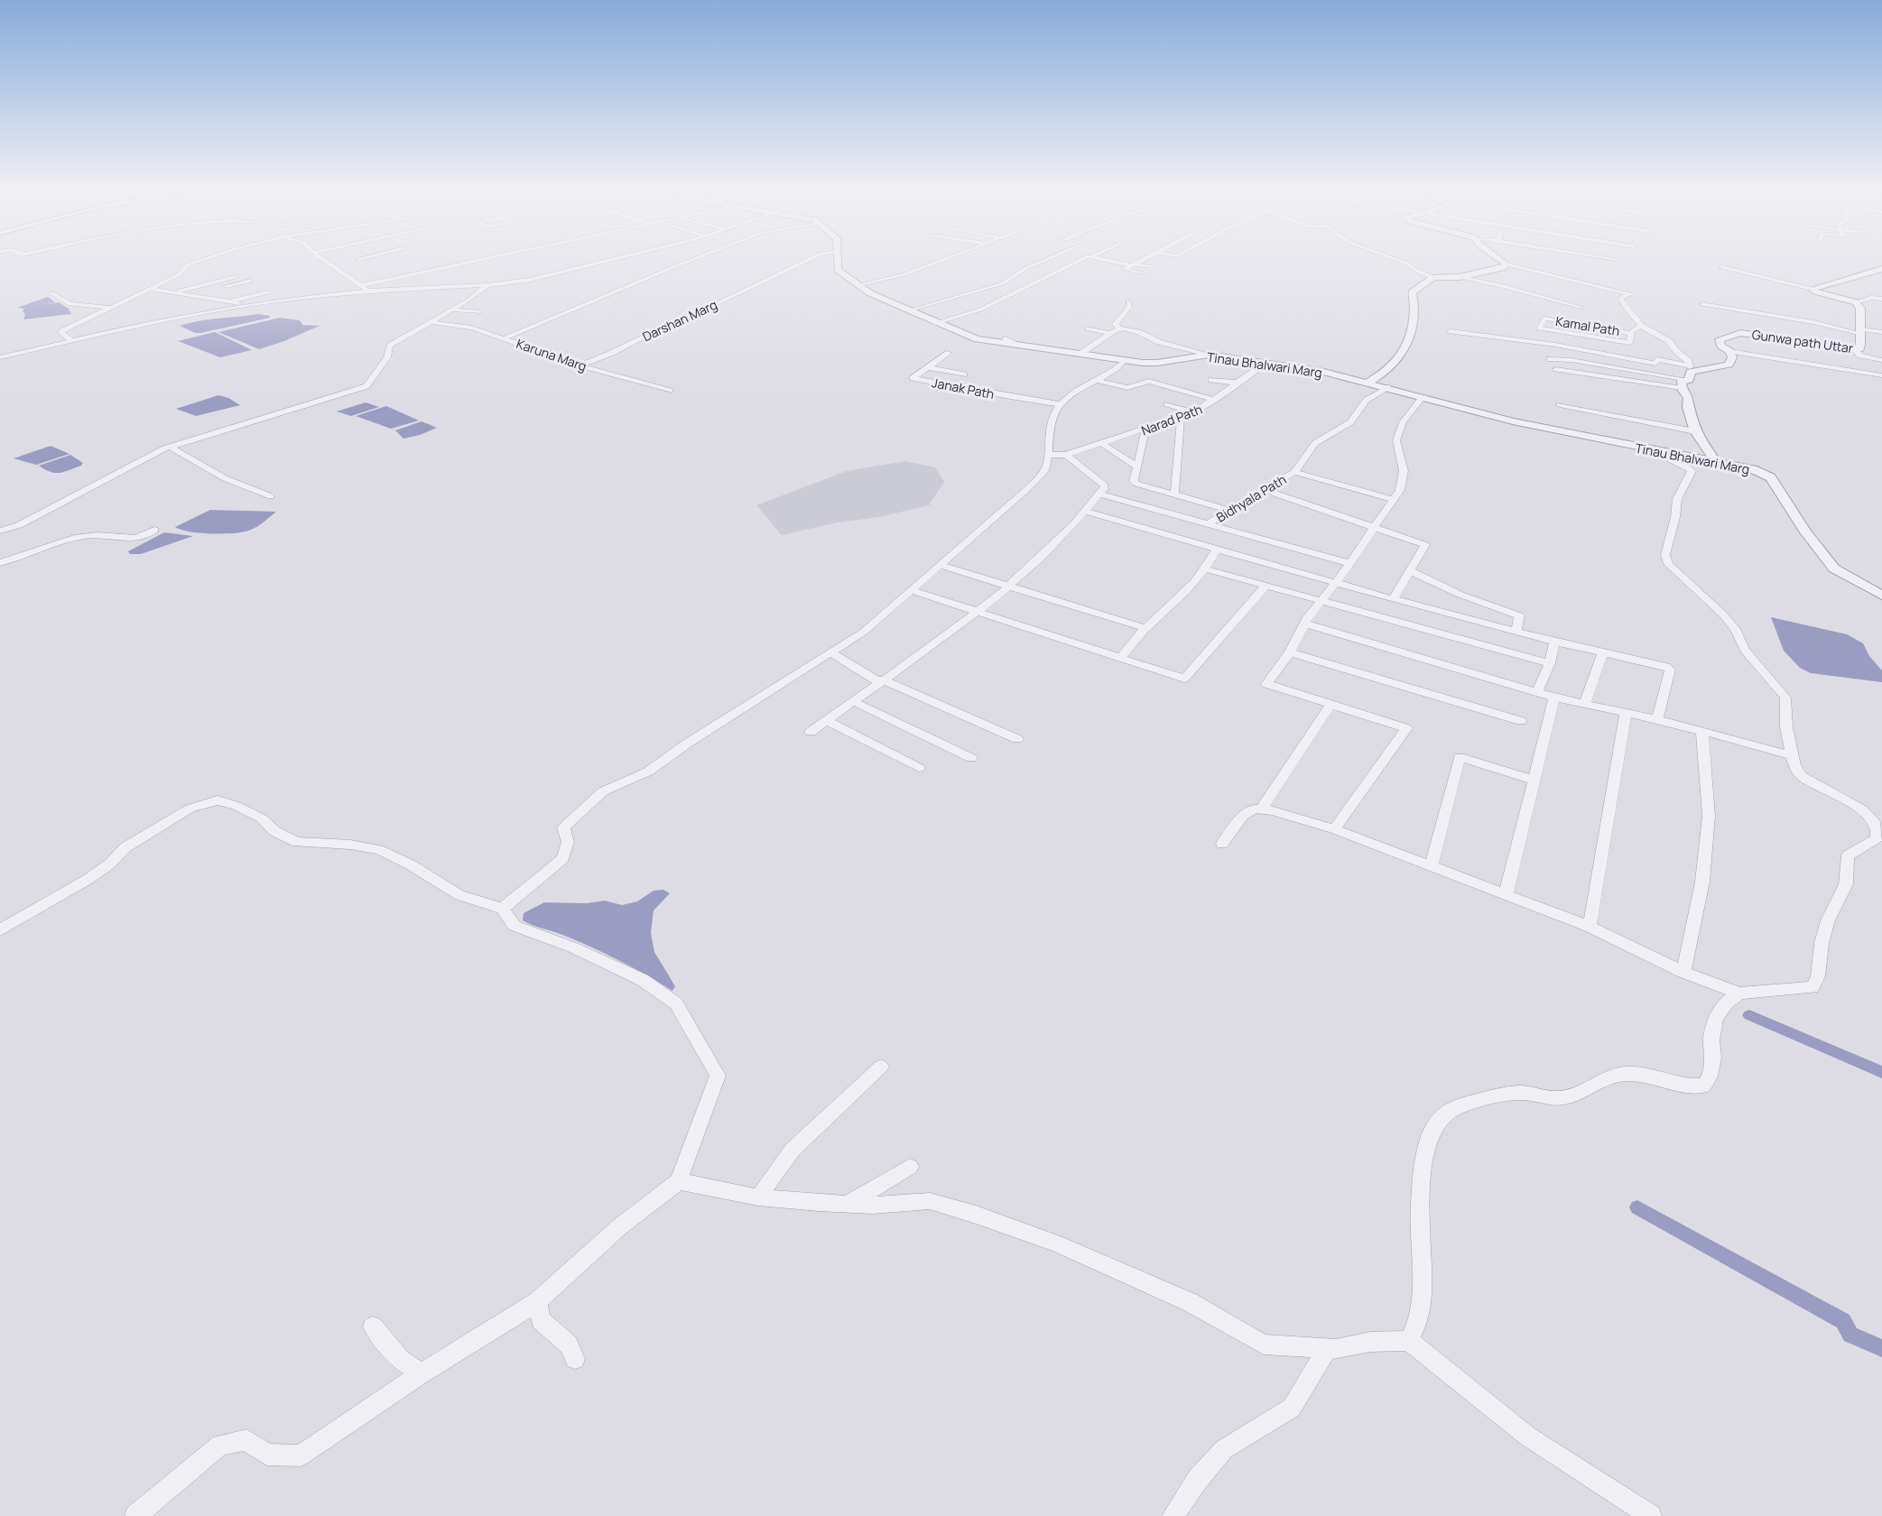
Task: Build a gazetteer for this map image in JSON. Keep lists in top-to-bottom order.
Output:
{
  "streets": {
    "street": [
      "Darshan Marg",
      "Kamal Path",
      "Gunwa path Uttar",
      "Karuna Marg",
      "Tinau Bhalwari Marg",
      "Janak Path",
      "Narad Path",
      "Bidhyala Path"
    ]
  },
  "crossings": [
    ["Darshan Marg", "Karuna Marg"],
    ["Tinau Bhalwari Marg", "Narad Path"],
    ["Tinau Bhalwari Marg", "Bidhyala Path"]
  ]
}
